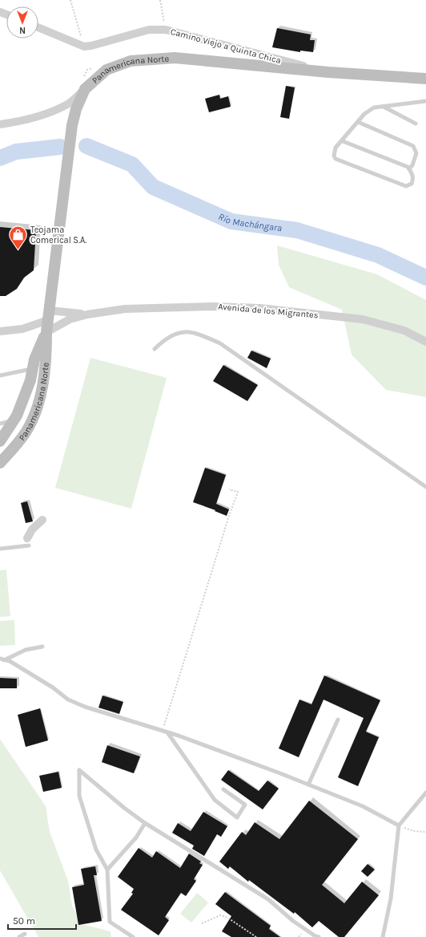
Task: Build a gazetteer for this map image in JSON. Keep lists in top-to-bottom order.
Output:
{
  "streets": {
    "main road": ["Panamericana Norte"],
    "street": ["Camino Viejo a Quinta Chica", "Avenida de los Migrantes"]
  },
  "crossings": [
    ["Camino Viejo a Quinta Chica", "Panamericana Norte"]
  ],
  "water": ["Río Machángara"],
  "places": {
    "shop": ["Teojama Comerical S.A."]
  },
  "scale_bar": "50 m",
  "north": "bottom"
}
